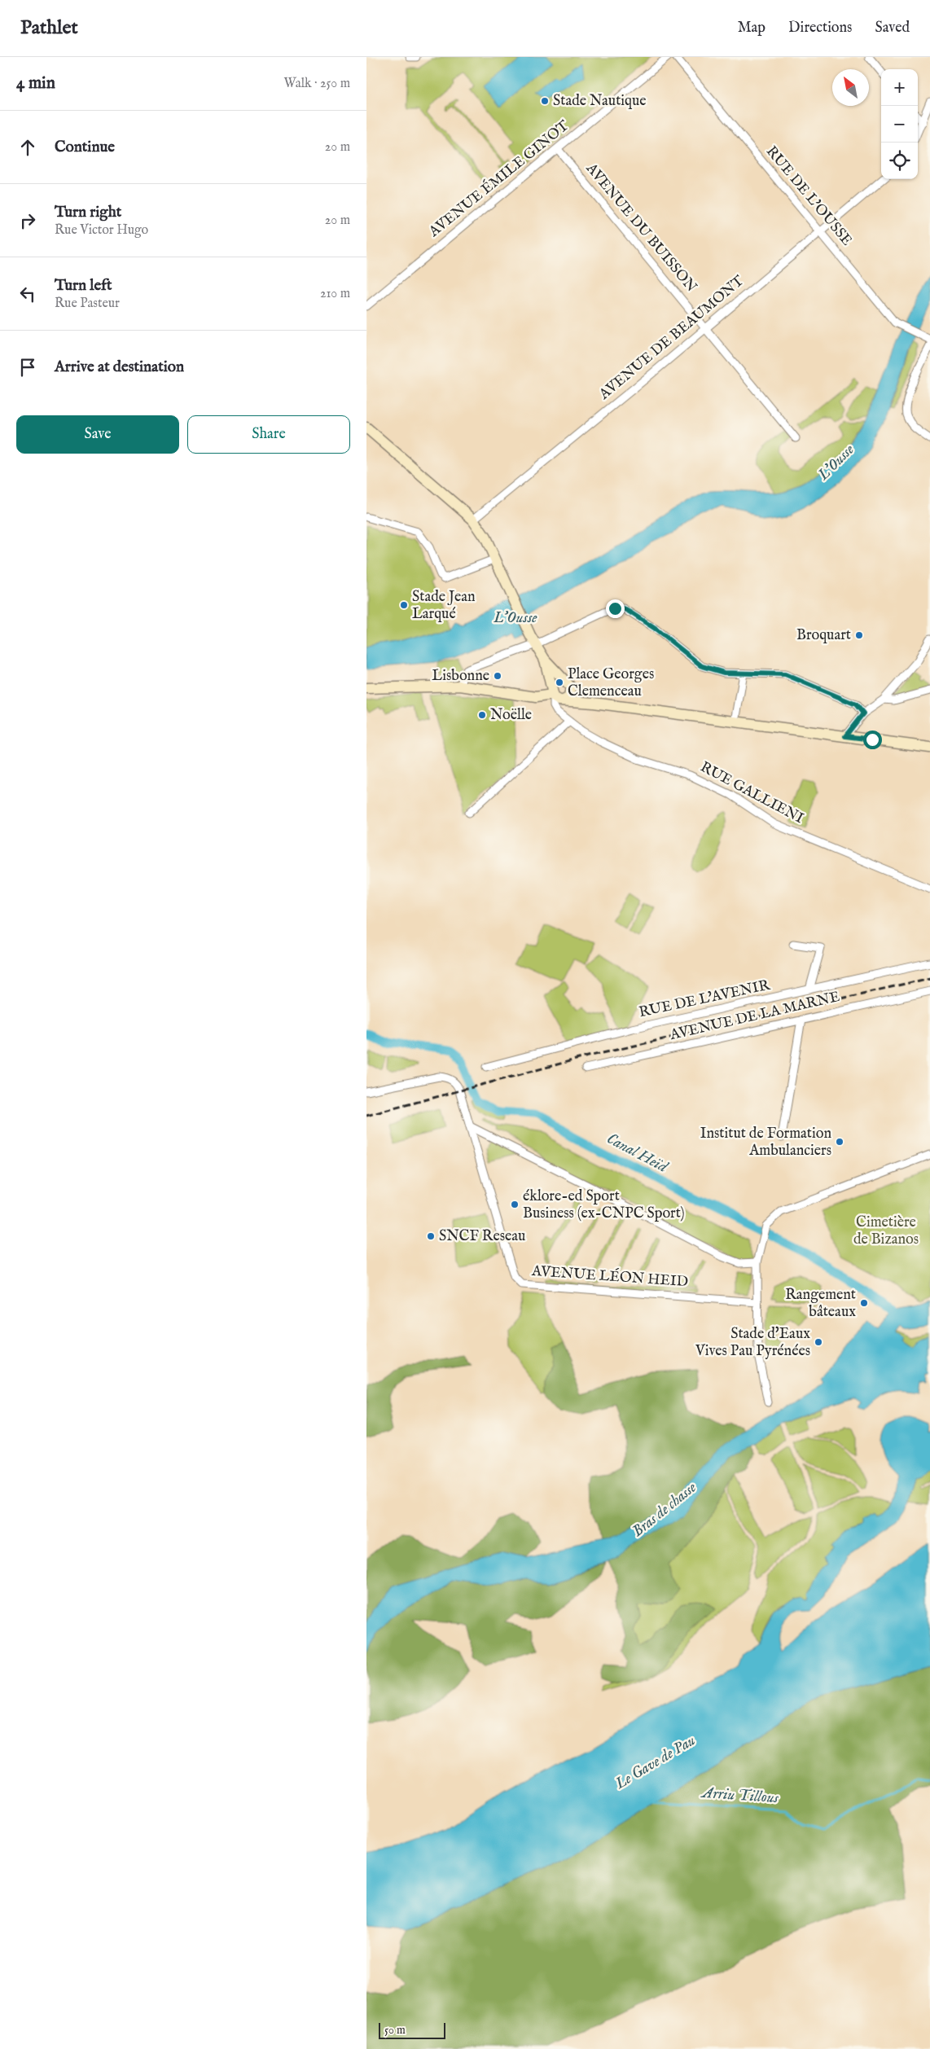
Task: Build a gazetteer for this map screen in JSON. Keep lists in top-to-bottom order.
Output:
{
  "streets": {
    "street": [
      "AVENUE ÉMILE GINOT",
      "RUE DE L'OUSSE",
      "AVENUE DU BUISSON",
      "AVENUE DE BEAUMONT",
      "RUE GALLIENI",
      "RUE DE L'AVENIR",
      "AVENUE DE LA MARNE",
      "AVENUE LÉON HEID"
    ]
  },
  "crossings": [
    ["AVENUE ÉMILE GINOT", "AVENUE DU BUISSON"],
    ["RUE DE L'OUSSE", "AVENUE DE BEAUMONT"],
    ["AVENUE DU BUISSON", "AVENUE DE BEAUMONT"]
  ],
  "water": [
    "L'Ousse",
    "Canal Heïd",
    "Bras de chasse",
    "Le Gave de Pau",
    "Arriu Tillous"
  ],
  "parks": ["Cimetière de Bizanos"],
  "places": [
    "Stade Nautique",
    "Stade Jean Larqué",
    "Broquart",
    "Lisbonne",
    "Place Georges Clemenceau",
    "Noëlle",
    "Institut de Formation Ambulanciers",
    "éklore-ed Sport Business (ex-CNPC Sport)",
    "SNCF Reseau",
    "Rangement bâteaux",
    "Stade d'Eaux Vives Pau Pyrénées"
  ],
  "scale_bar": "50 m",
  "north": "top left",
  "page": {
    "header": "Pathlet",
    "nav": ["Map", "Directions", "Saved"],
    "heading": ["4 min", "Walk · 250 m"],
    "map_buttons": ["+", "−"],
    "list": [
      ["Continue", "20 m"],
      ["Turn right", "Rue Victor Hugo", "20 m"],
      ["Turn left", "Rue Pasteur", "210 m"],
      "Arrive at destination"
    ],
    "buttons": ["Save", "Share"],
    "scale": "50 m"
  }
}
